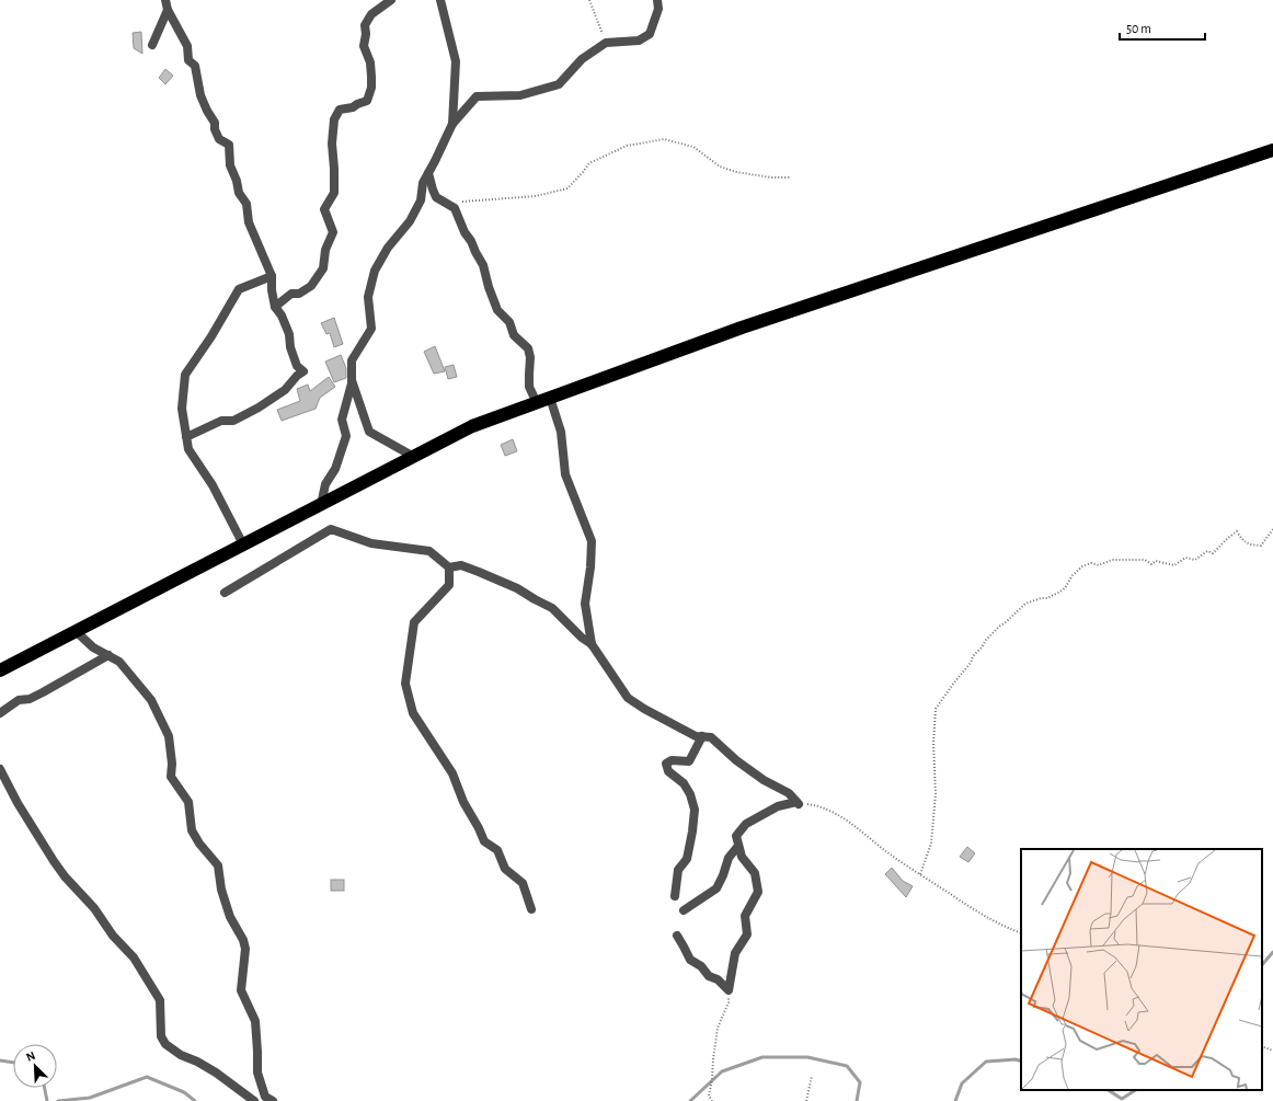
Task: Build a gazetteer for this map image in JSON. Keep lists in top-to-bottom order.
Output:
{
  "scale_bar": "50 m",
  "north": "top left"
}
